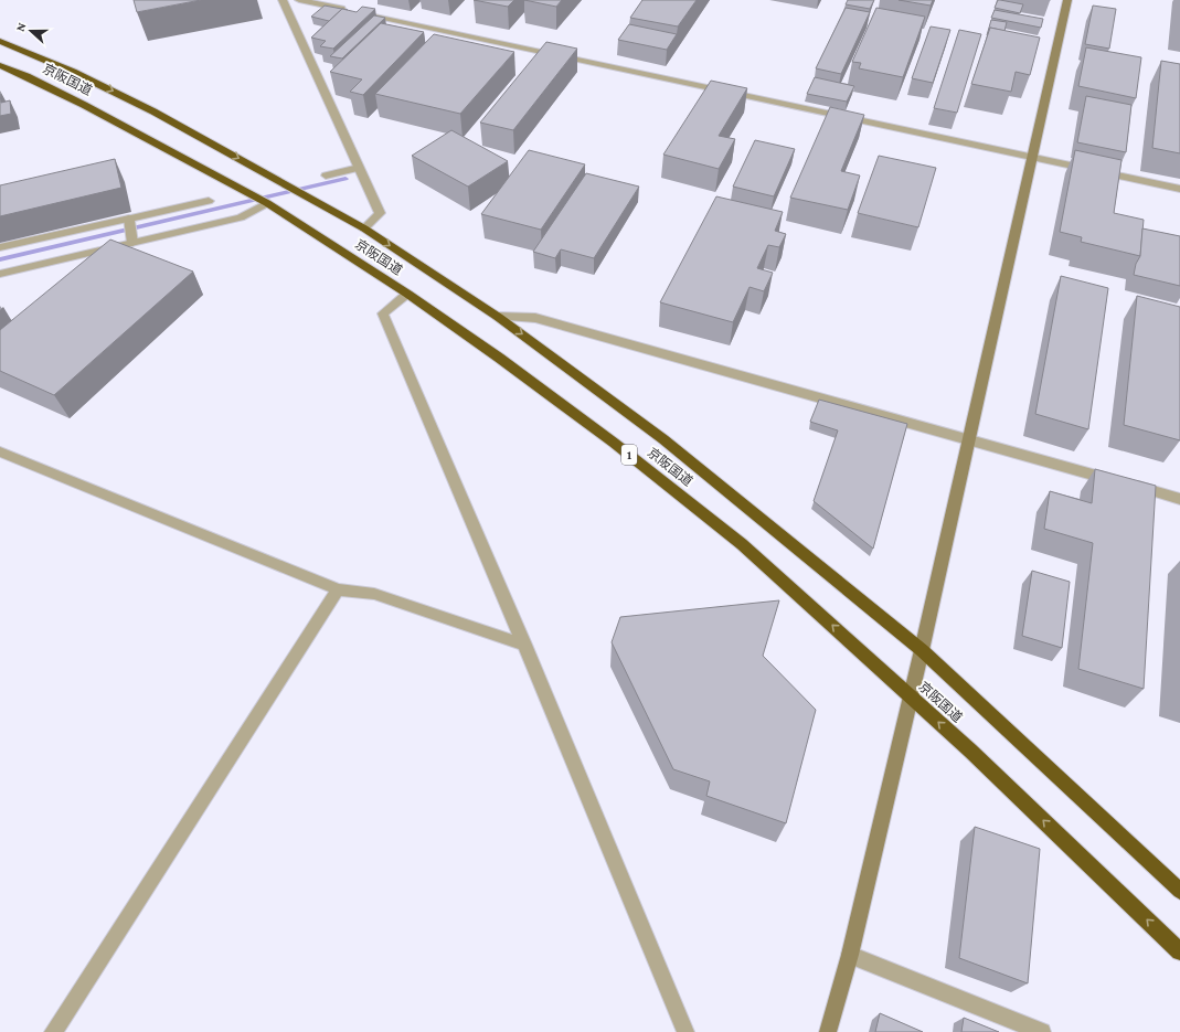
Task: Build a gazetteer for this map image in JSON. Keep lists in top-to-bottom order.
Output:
{
  "streets": {
    "highway": ["京阪国道", "1"]
  },
  "north": "left"
}
